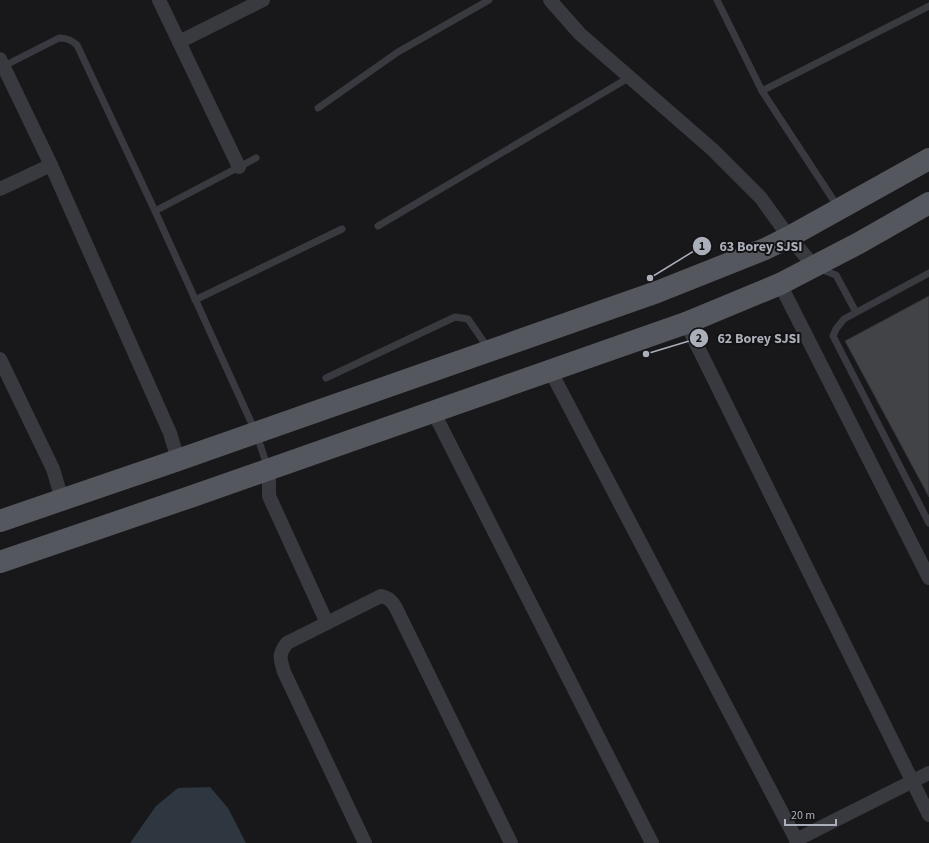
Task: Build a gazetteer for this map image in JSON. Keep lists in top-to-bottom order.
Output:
{
  "places": ["63 Borey SJSI", "62 Borey SJSI"],
  "scale_bar": "20 m"
}
